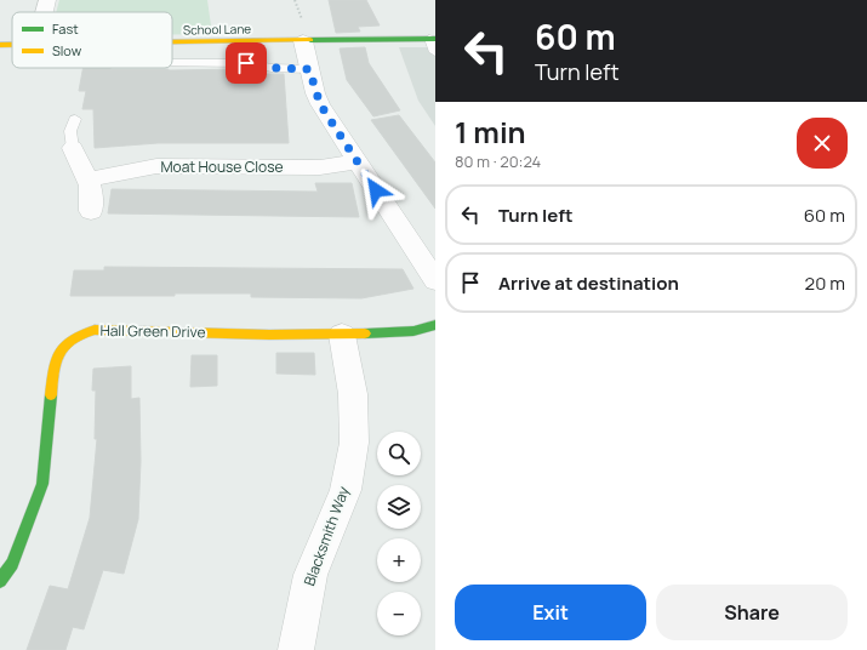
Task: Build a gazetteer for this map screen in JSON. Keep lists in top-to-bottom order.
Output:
{
  "streets": {
    "street": [
      "School Lane",
      "Moat House Close",
      "Hall Green Drive",
      "Blacksmith Way"
    ]
  },
  "crossings": [
    ["Hall Green Drive", "Blacksmith Way"]
  ],
  "legend": ["Fast", "Slow"],
  "page": {
    "turn": ["60 m", "Turn left"],
    "heading": ["1 min", "80 m · 20:24"],
    "list": [
      {
        "name": "Turn left",
        "value": "60 m"
      },
      {
        "name": "Arrive at destination",
        "value": "20 m"
      }
    ],
    "map_buttons": ["+", "−"],
    "buttons": ["Exit", "Share"]
  }
}
